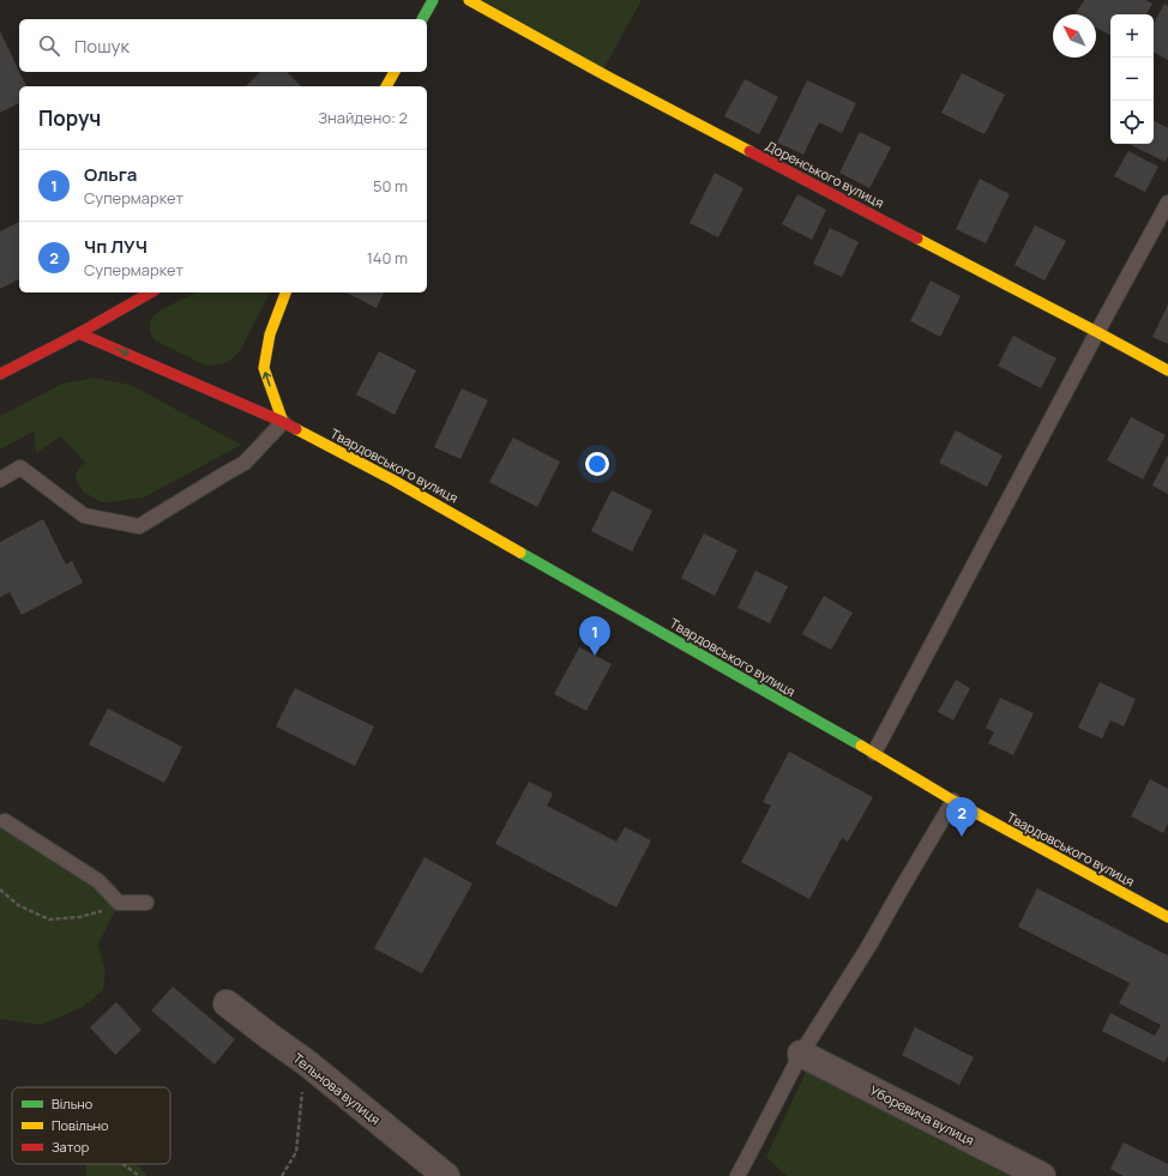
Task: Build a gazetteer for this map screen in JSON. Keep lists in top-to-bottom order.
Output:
{
  "streets": {
    "main road": ["Доренського вулиця", "Твардовського вулиця"],
    "street": ["Тельнова вулиця", "Уборевича вулиця"]
  },
  "legend": ["Вільно", "Повільно", "Затор"],
  "north": "top left",
  "page": {
    "map_buttons": ["+", "−"],
    "search": "Пошук",
    "heading": ["Поруч", "Знайдено: 2"],
    "list": [
      {
        "mark": "1",
        "name": "Ольга",
        "note": "Супермаркет",
        "value": "50 m"
      },
      {
        "mark": "2",
        "name": "Чп ЛУЧ",
        "note": "Супермаркет",
        "value": "140 m"
      }
    ],
    "pins": ["1", "2"]
  }
}
